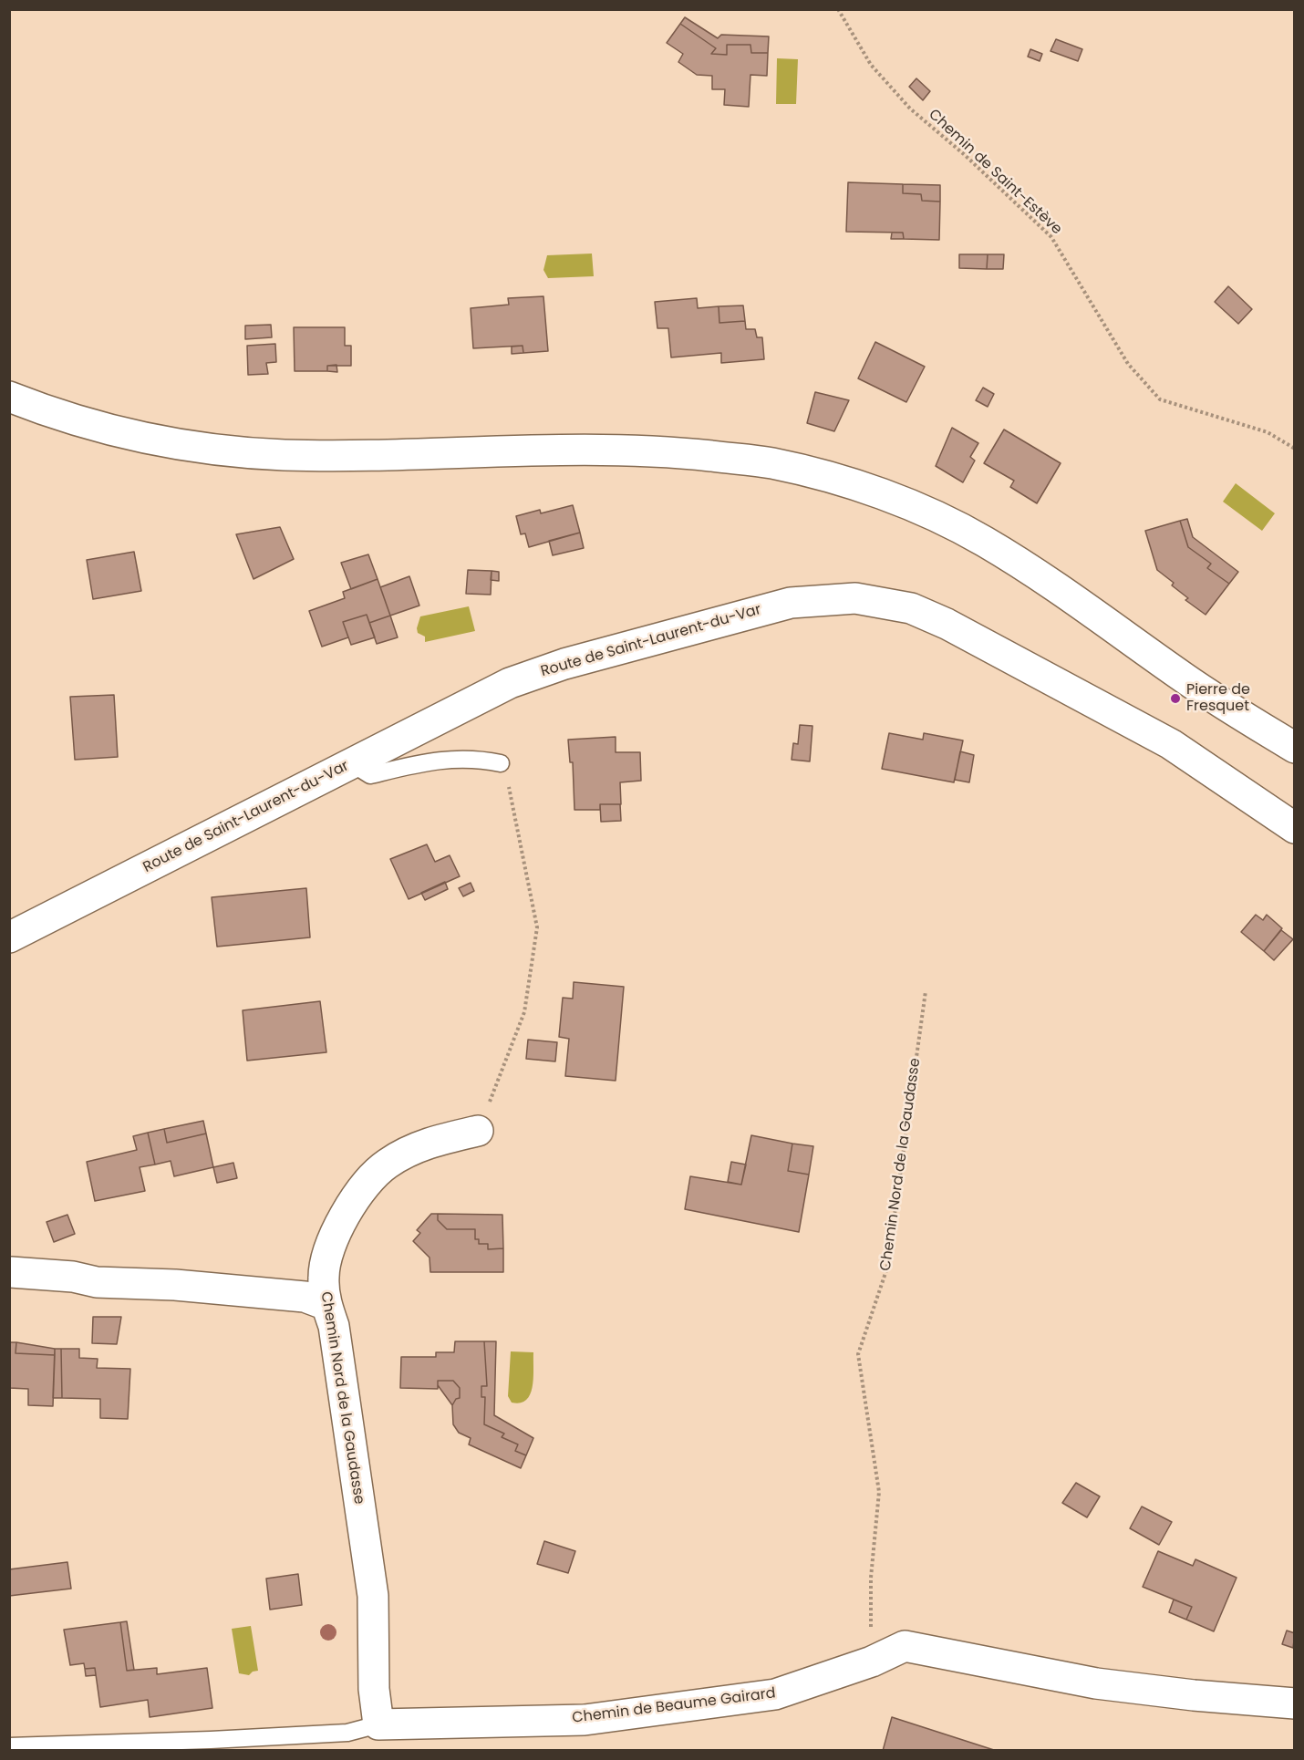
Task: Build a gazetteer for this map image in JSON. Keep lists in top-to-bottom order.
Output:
{
  "streets": {
    "street": ["Route de Saint-Laurent-du-Var", "Chemin Nord de la Gaudasse", "Chemin de Beaume Gairard"],
    "path": ["Chemin de Saint-Estève"]
  },
  "crossings": [
    ["Chemin Nord de la Gaudasse", "Chemin de Beaume Gairard"]
  ],
  "places": ["Pierre de Fresquet"]
}
